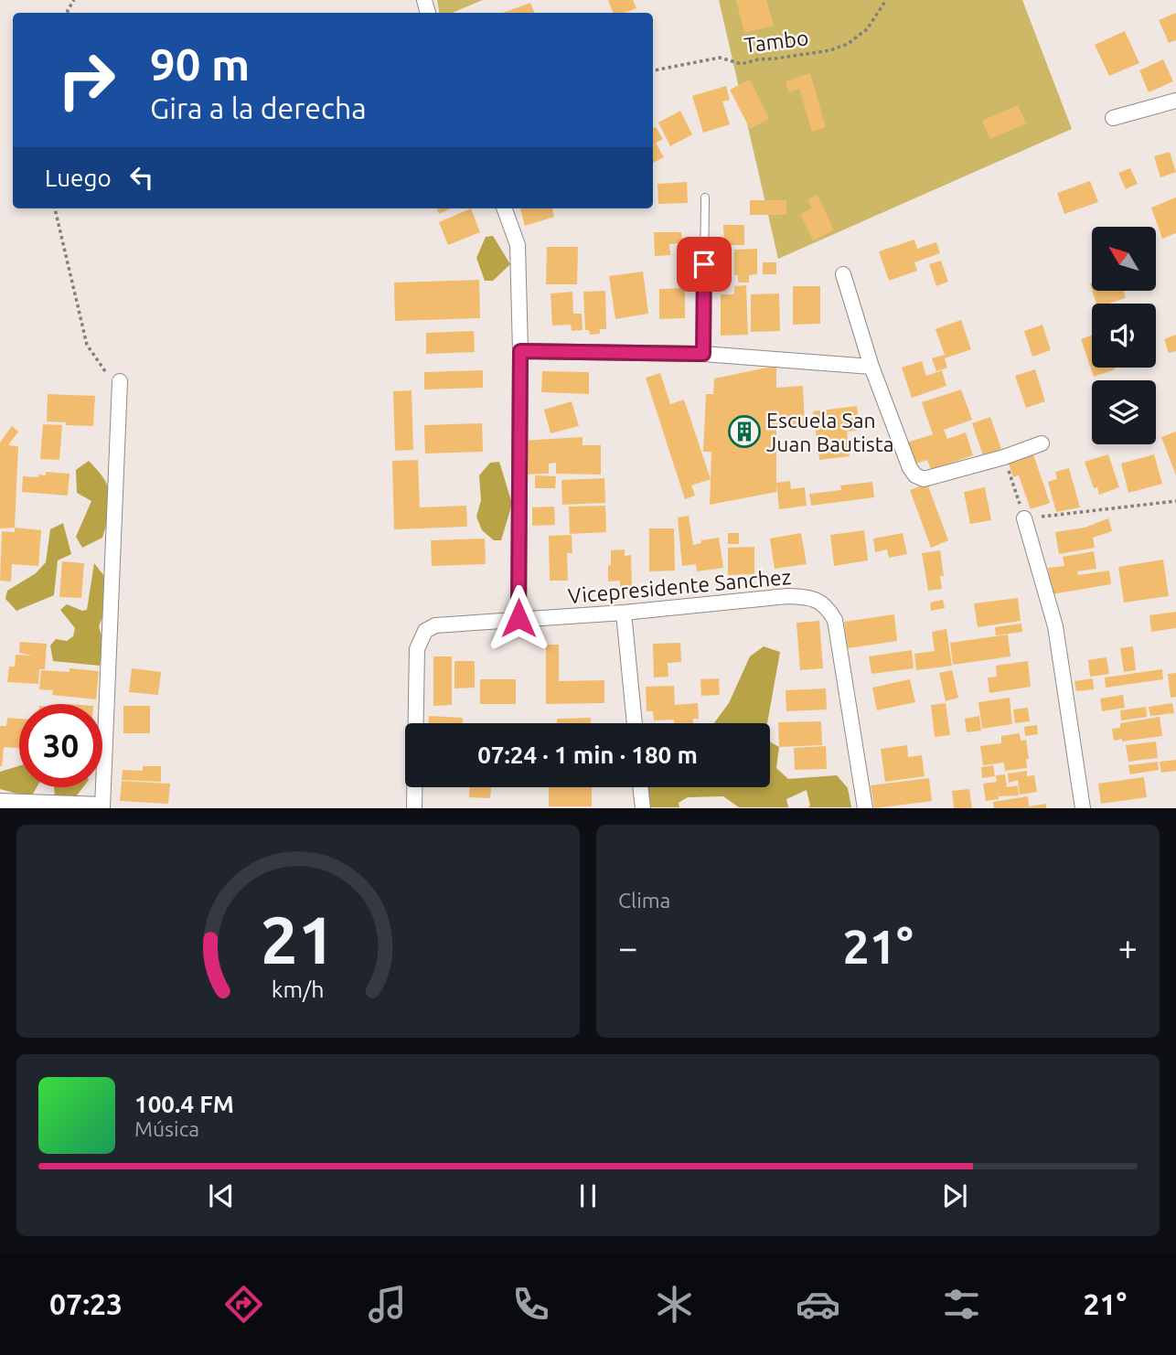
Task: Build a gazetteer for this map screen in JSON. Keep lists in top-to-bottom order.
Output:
{
  "streets": {
    "street": ["Vicepresidente Sanchez"],
    "path": ["Tambo"]
  },
  "places": {
    "building": ["Escuela San Juan Bautista"]
  },
  "north": "top left",
  "page": {
    "turn": ["90 m", "Gira a la derecha"],
    "then": "Luego",
    "limit": "30",
    "trip": "07:24 · 1 min · 180 m",
    "tile": "Clima",
    "heat": ["−", "21°", "+"],
    "song": ["100.4 FM", "Música"],
    "tabs": ["07:23", "21°"],
    "gauge": ["21", "km/h"]
  }
}
